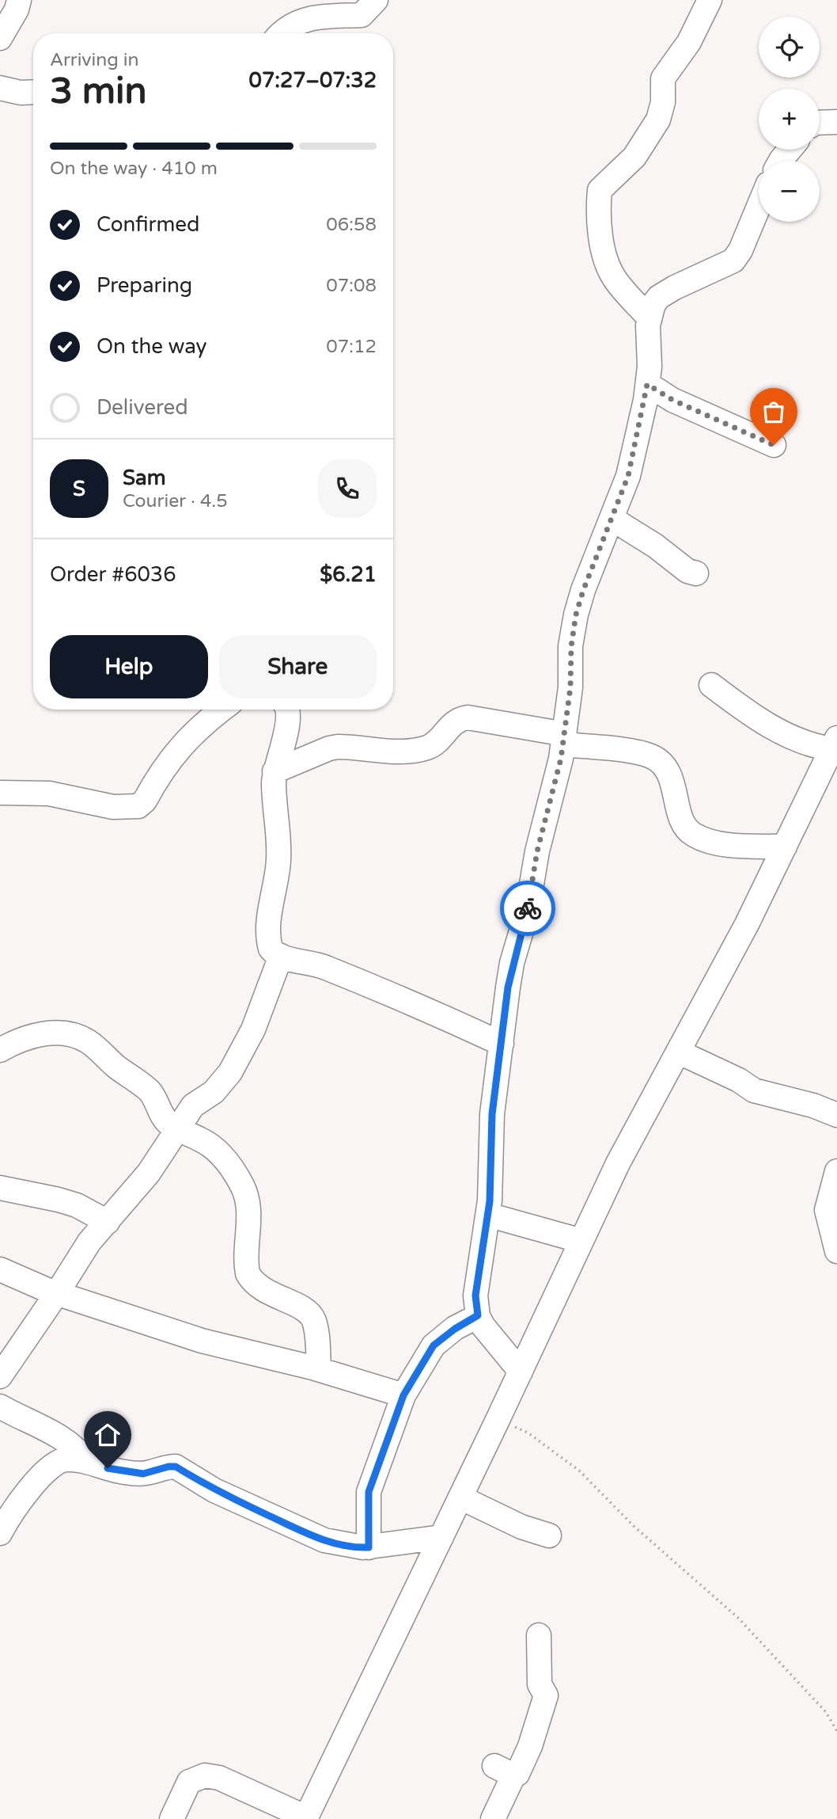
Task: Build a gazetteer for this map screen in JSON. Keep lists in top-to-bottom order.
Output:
{
  "page": {
    "map_buttons": ["+", "−"],
    "heading": ["3 min", "Arriving in", "07:27–07:32"],
    "panel": [
      "Sam",
      "Courier · 4.5",
      "Order #6036",
      "$6.21"
    ],
    "bar": "On the way · 410 m",
    "list": [
      ["Confirmed", "06:58"],
      ["Preparing", "07:08"],
      ["On the way", "07:12"],
      "Delivered"
    ],
    "round": "S",
    "buttons": ["Help", "Share"]
  }
}
